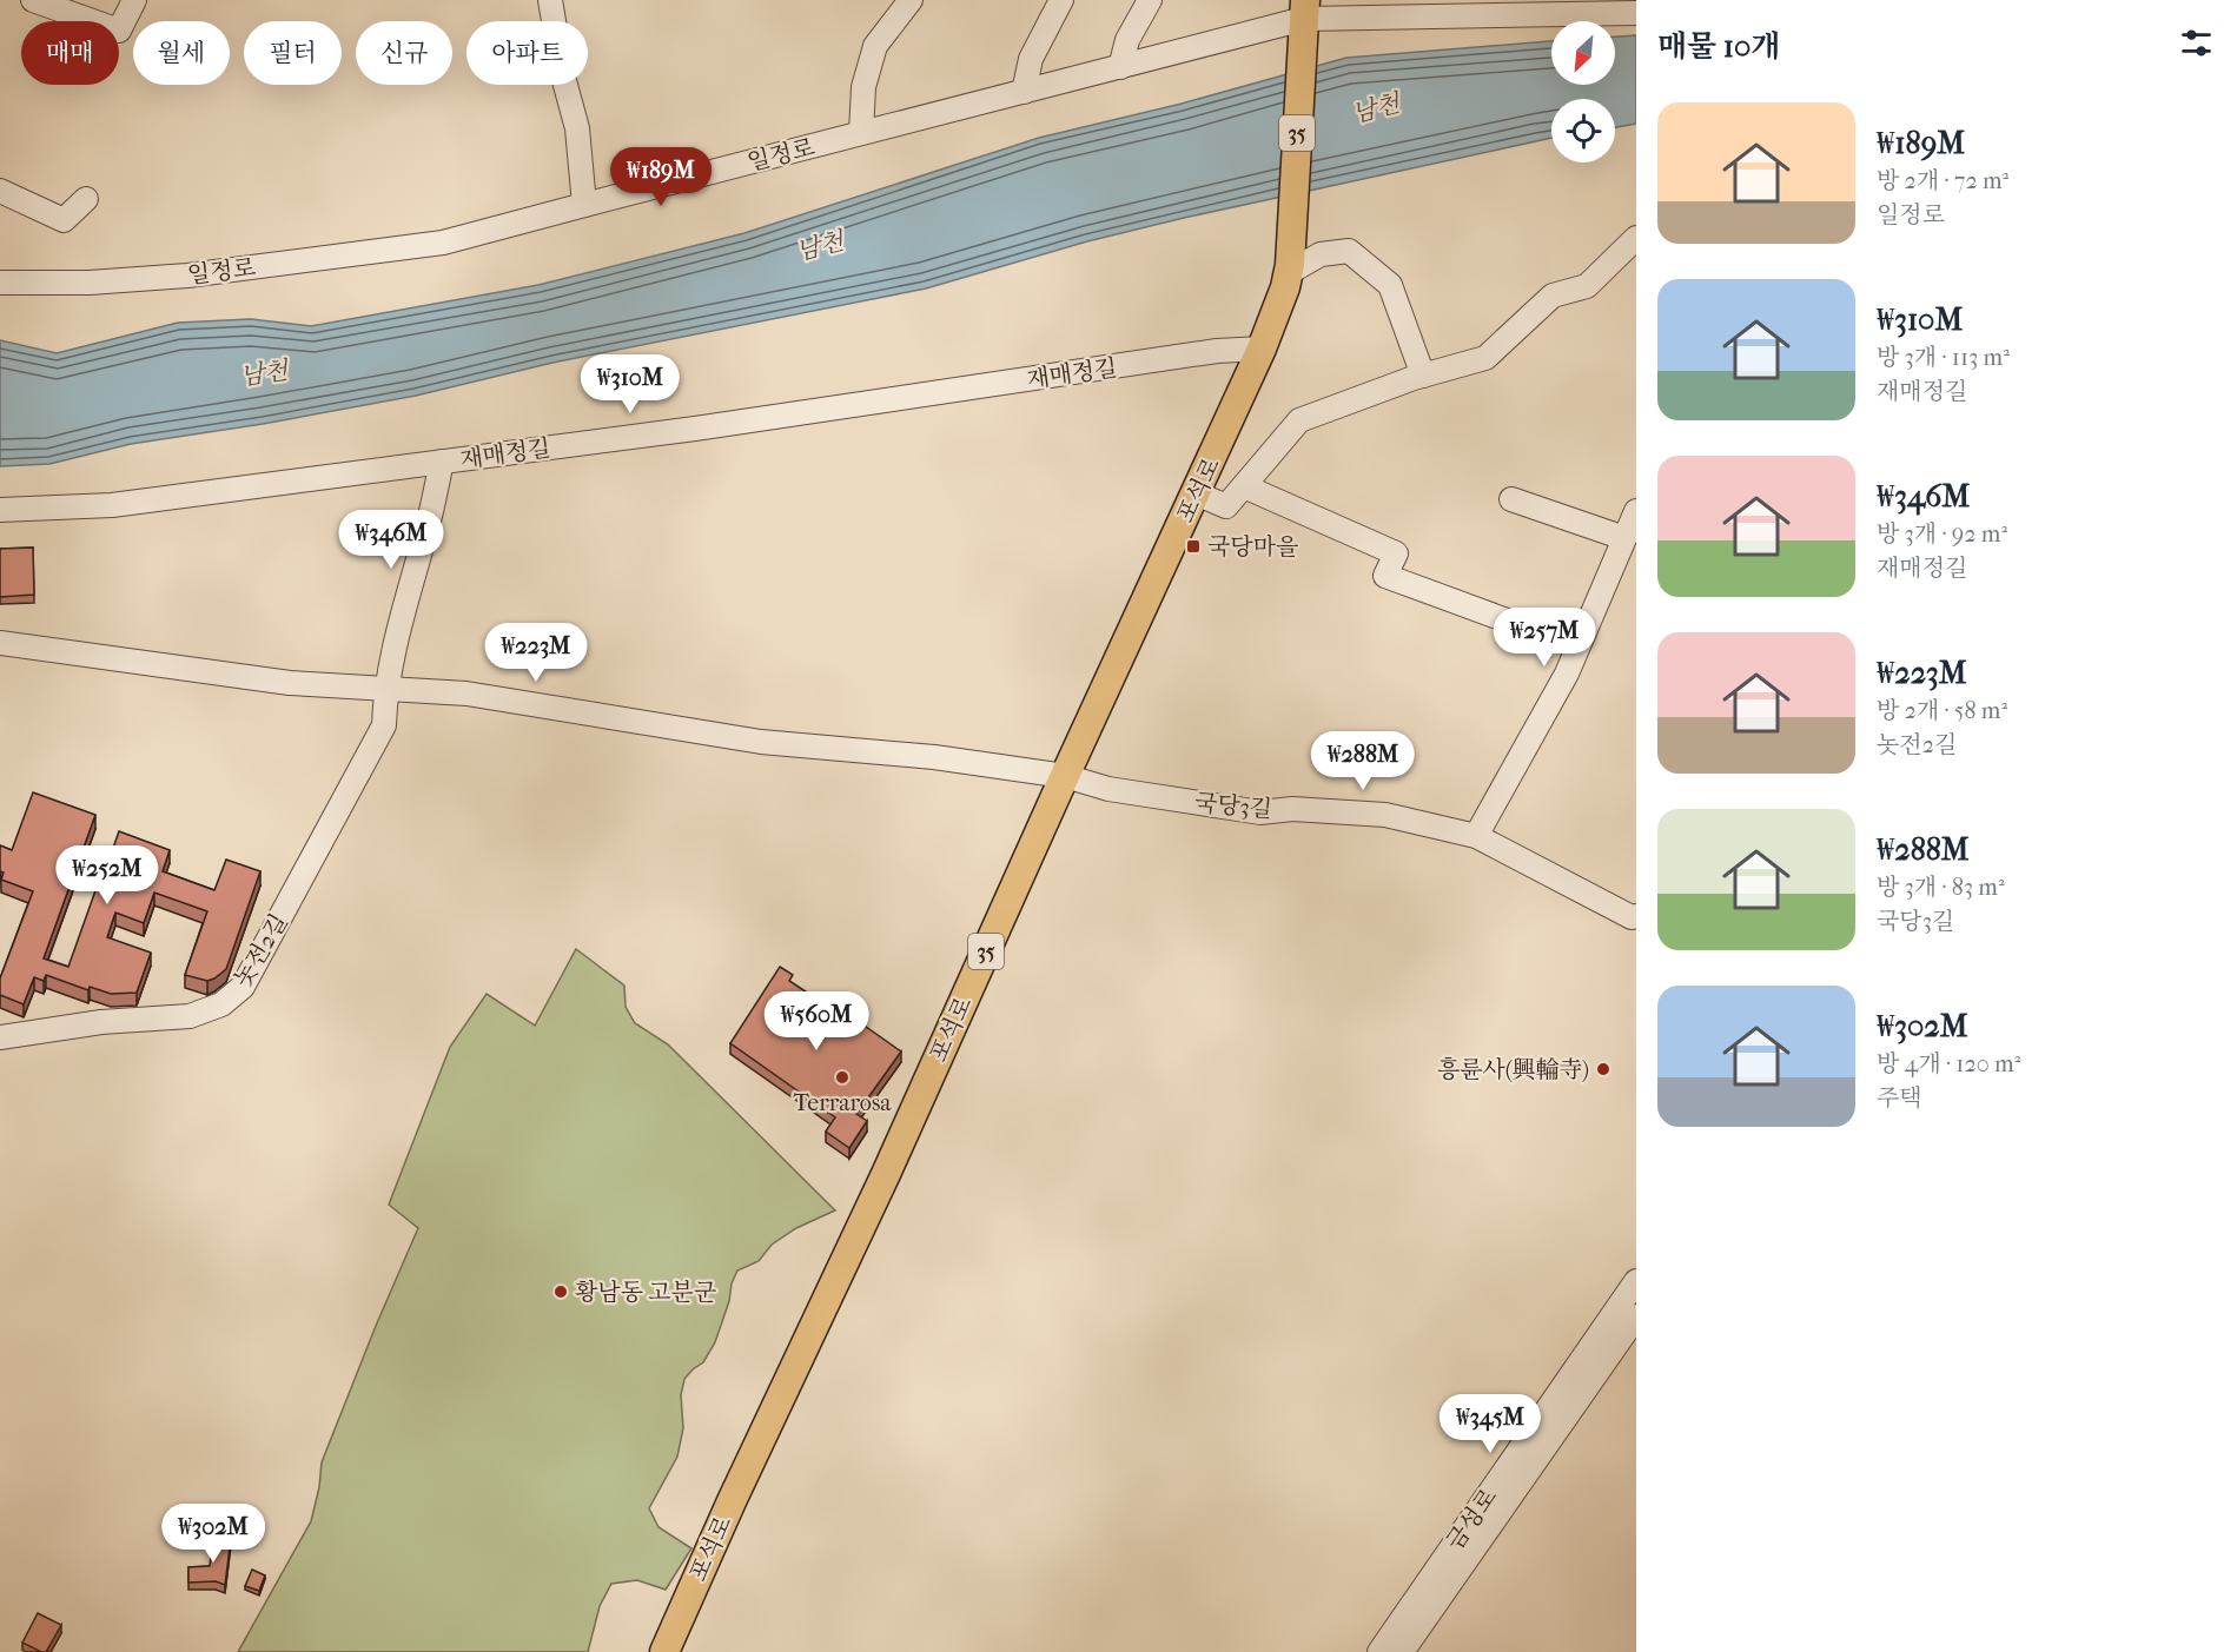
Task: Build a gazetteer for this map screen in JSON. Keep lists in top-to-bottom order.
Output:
{
  "streets": {
    "main road": ["35", "포석로"],
    "street": [
      "일정로",
      "재매정길",
      "국당3길",
      "놋전2길",
      "금성로"
    ]
  },
  "crossings": [
    ["35", "일정로"],
    ["35", "포석로"],
    ["재매정길", "포석로"],
    ["재매정길", "놋전2길"],
    ["포석로", "국당3길"],
    ["국당3길", "놋전2길"]
  ],
  "water": ["남천"],
  "places": {
    "transit": ["국당마을"],
    "other": ["흥륜사(興輪寺)", "Terrarosa", "황남동 고분군"]
  },
  "north": "bottom left",
  "page": {
    "heading": "매물 10개",
    "chip": [
      "매매",
      "월세",
      "필터",
      "신규",
      "아파트"
    ],
    "list": [
      {
        "name": "₩189M",
        "note": "방 2개 · 72 m² · 일정로"
      },
      {
        "name": "₩310M",
        "note": "방 3개 · 113 m² · 재매정길"
      },
      {
        "name": "₩346M",
        "note": "방 3개 · 92 m² · 재매정길"
      },
      {
        "name": "₩223M",
        "note": "방 2개 · 58 m² · 놋전2길"
      },
      {
        "name": "₩288M",
        "note": "방 3개 · 83 m² · 국당3길"
      },
      {
        "name": "₩302M",
        "note": "방 4개 · 120 m² · 주택"
      }
    ],
    "price": [
      "₩189M",
      "₩310M",
      "₩346M",
      "₩257M",
      "₩223M",
      "₩288M",
      "₩252M",
      "₩560M",
      "₩345M",
      "₩302M"
    ]
  }
}
